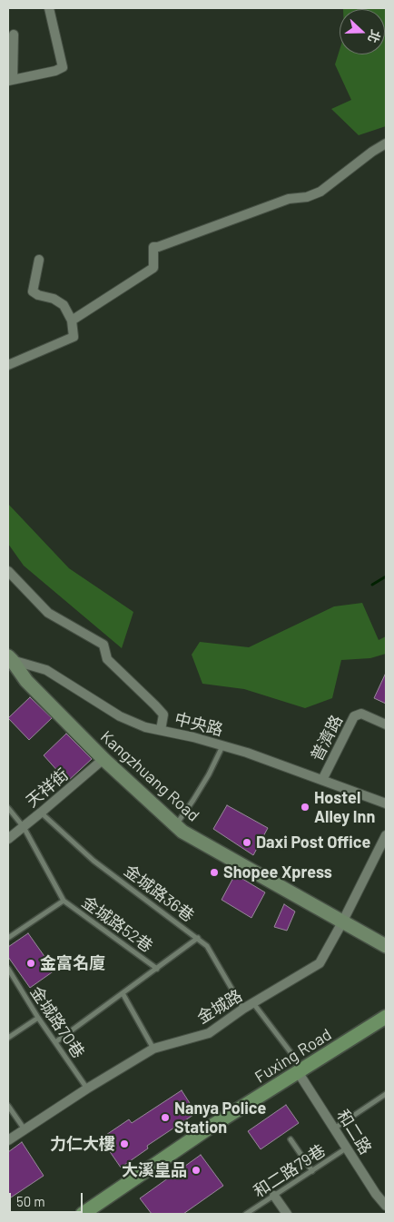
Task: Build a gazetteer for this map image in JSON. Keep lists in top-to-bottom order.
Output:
{
  "streets": {
    "main road": ["Fuxing Road"],
    "street": [
      "中央路",
      "普濟路",
      "Kangzhuang Road",
      "天祥街",
      "金城路",
      "和二路"
    ],
    "lane": [
      "金城路36巷",
      "金城路52巷",
      "金城路70巷",
      "和二路79巷"
    ]
  },
  "crossings": [
    ["中央路", "普濟路"],
    ["中央路", "Kangzhuang Road"],
    ["Kangzhuang Road", "天祥街"],
    ["Kangzhuang Road", "金城路"],
    ["天祥街", "金城路36巷"],
    ["金城路36巷", "金城路"],
    ["金城路", "金城路70巷"],
    ["Fuxing Road", "和二路"],
    ["和二路", "和二路79巷"]
  ],
  "places": [
    "Hostel Alley Inn",
    "Daxi Post Office",
    "Shopee Xpress",
    "金富名廈",
    "Nanya Police Station",
    "力仁大樓",
    "大溪皇品"
  ],
  "scale_bar": "50 m",
  "north": "right"
}
